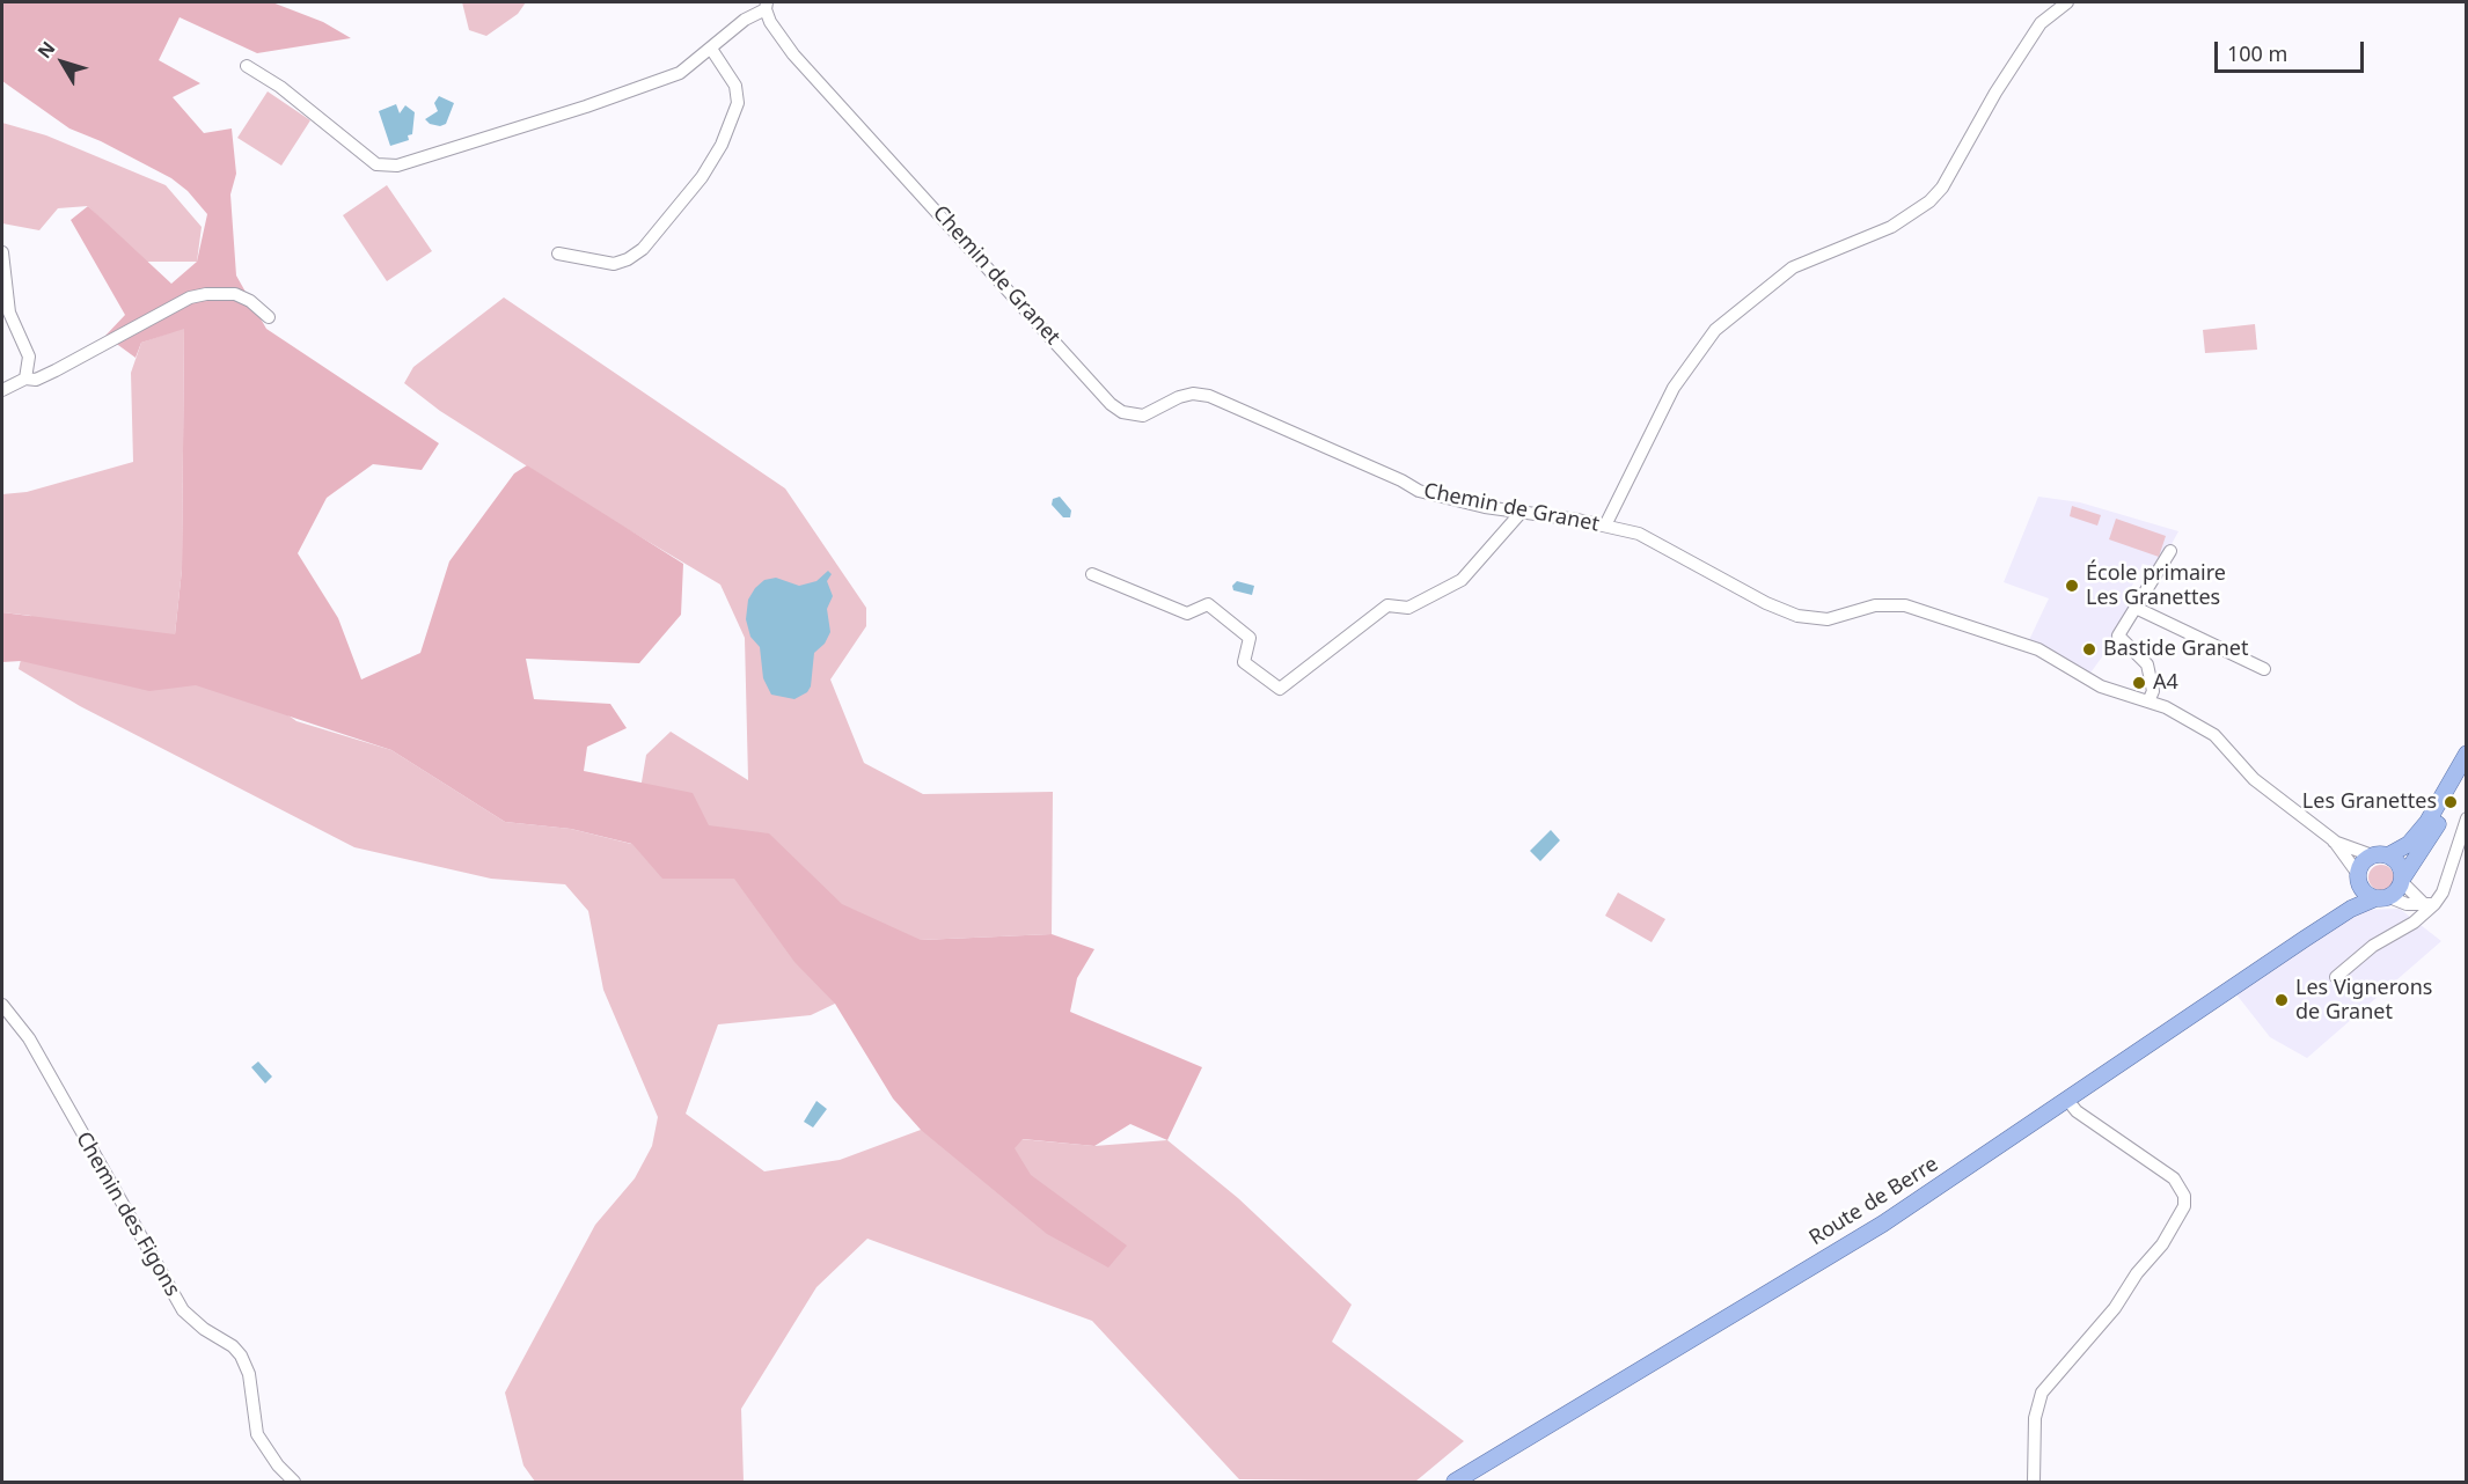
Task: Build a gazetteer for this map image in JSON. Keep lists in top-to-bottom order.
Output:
{
  "streets": {
    "main road": ["Route de Berre"],
    "street": ["Chemin de Granet", "Chemin des Figons"]
  },
  "crossings": [
    ["Chemin de Granet", "Route de Berre"]
  ],
  "places": [
    "École primaire Les Granettes",
    "Bastide Granet",
    "A4",
    "Les Granettes",
    "Les Vignerons de Granet"
  ],
  "scale_bar": "100 m",
  "north": "top left"
}
